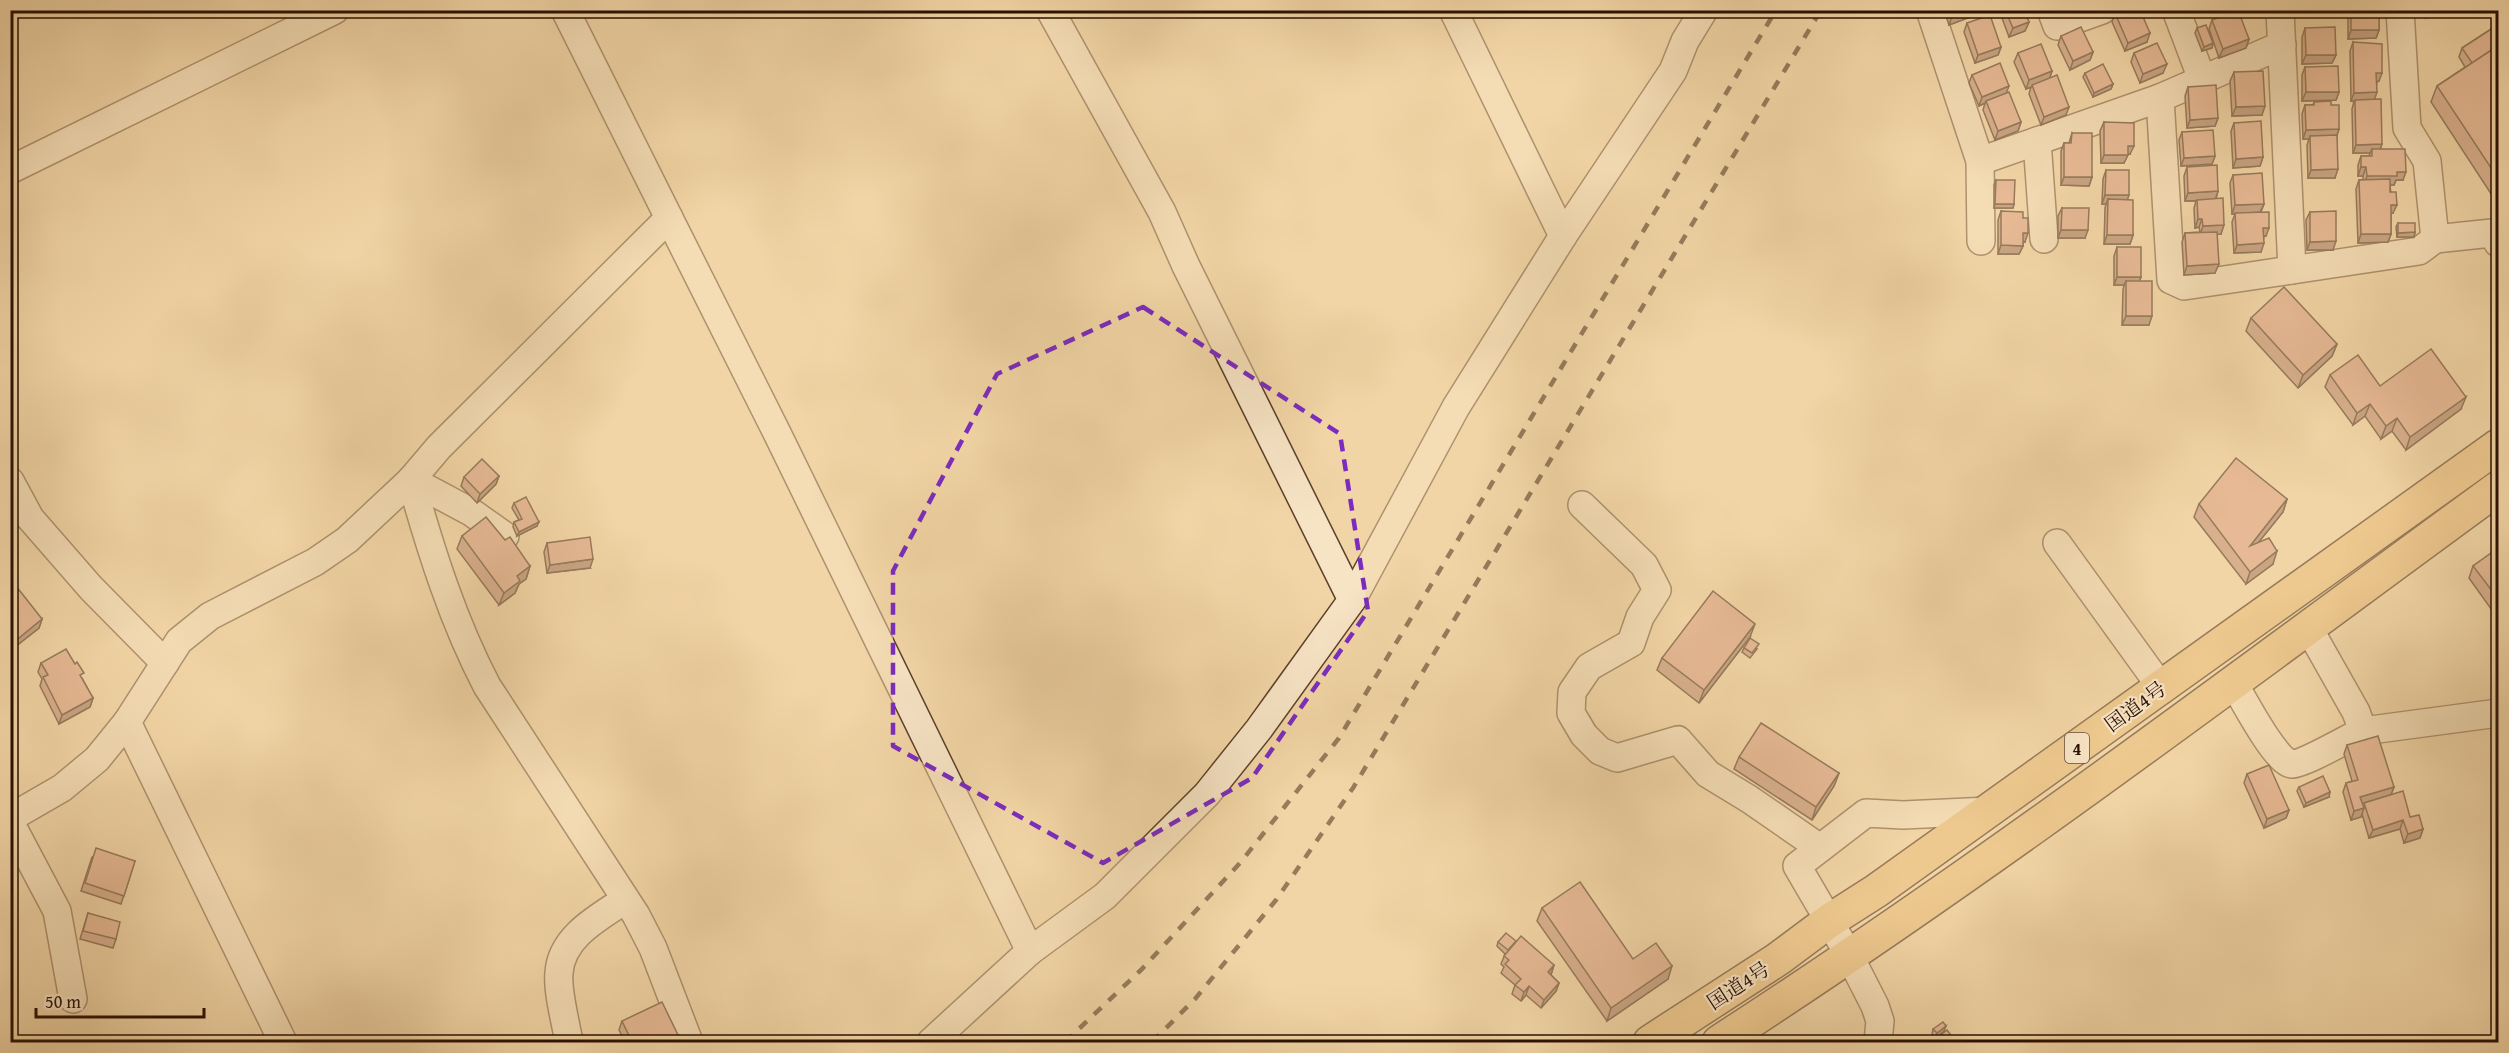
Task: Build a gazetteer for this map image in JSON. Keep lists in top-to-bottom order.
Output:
{
  "streets": {
    "highway": ["国道4号", "4"]
  },
  "scale_bar": "50 m"
}
